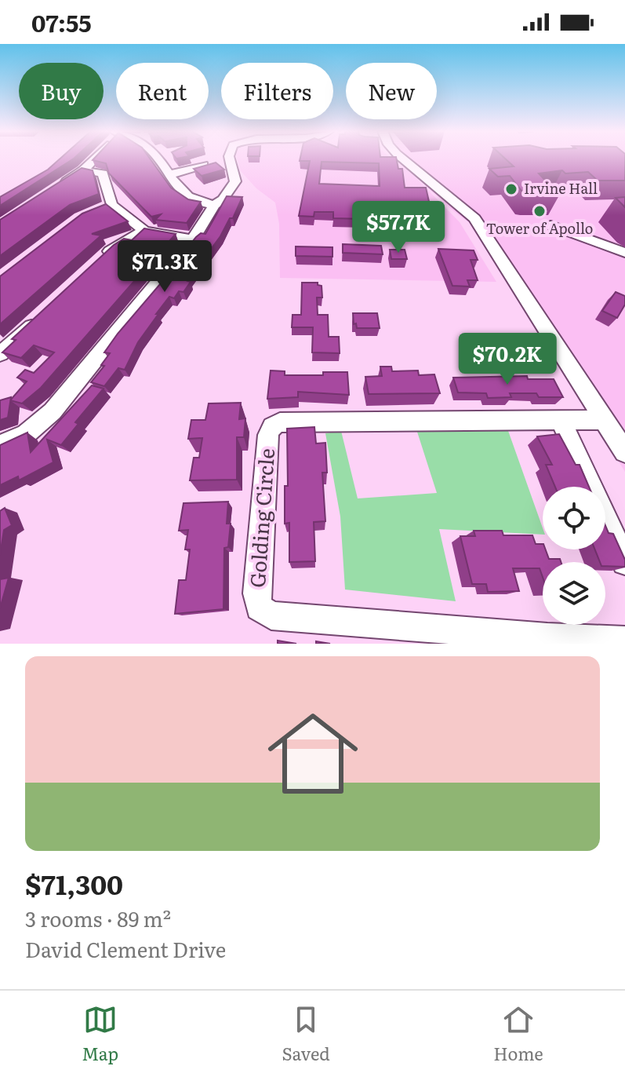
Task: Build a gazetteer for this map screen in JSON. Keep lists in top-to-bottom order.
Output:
{
  "streets": {
    "street": ["Golding Circle"]
  },
  "places": ["Irvine Hall", "Tower of Apollo"],
  "page": {
    "status": "07:55",
    "chip": [
      "Buy",
      "Rent",
      "Filters",
      "New"
    ],
    "price": ["$57.7K", "$71.3K", "$70.2K"],
    "list": [
      {
        "name": "$71,300",
        "note": "3 rooms · 89 m² · David Clement Drive"
      }
    ],
    "tabs": ["Map", "Saved", "Home"]
  }
}
